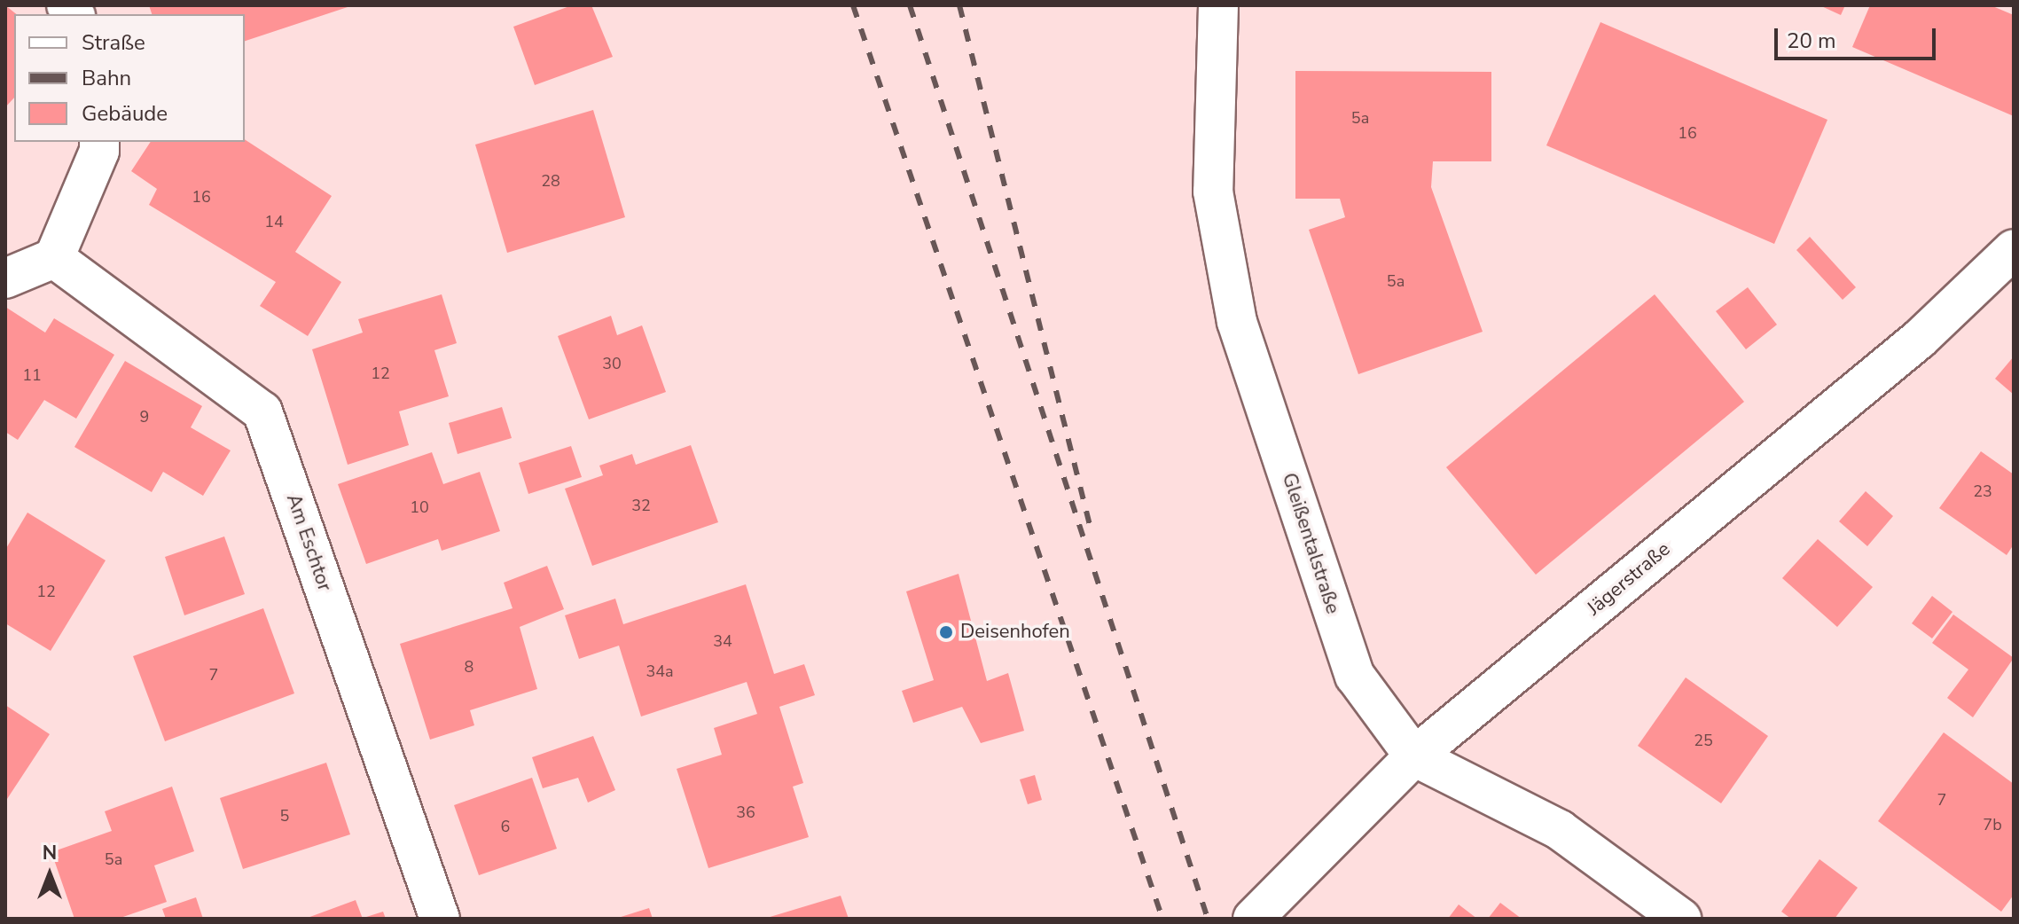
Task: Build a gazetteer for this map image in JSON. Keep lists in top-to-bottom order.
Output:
{
  "streets": {
    "street": ["Am Eschtor", "Gleißentalstraße", "Jägerstraße"]
  },
  "crossings": [
    ["Gleißentalstraße", "Jägerstraße"]
  ],
  "places": ["Deisenhofen"],
  "house_numbers": [
    "5a",
    "16",
    "28",
    "16",
    "14",
    "5a",
    "30",
    "12",
    "11",
    "9",
    "23",
    "32",
    "10",
    "12",
    "34",
    "8",
    "34a",
    "7",
    "25",
    "7",
    "36",
    "5",
    "7b",
    "6",
    "5a"
  ],
  "legend": ["Straße", "Bahn", "Gebäude"],
  "scale_bar": "20 m",
  "north": "top"
}
